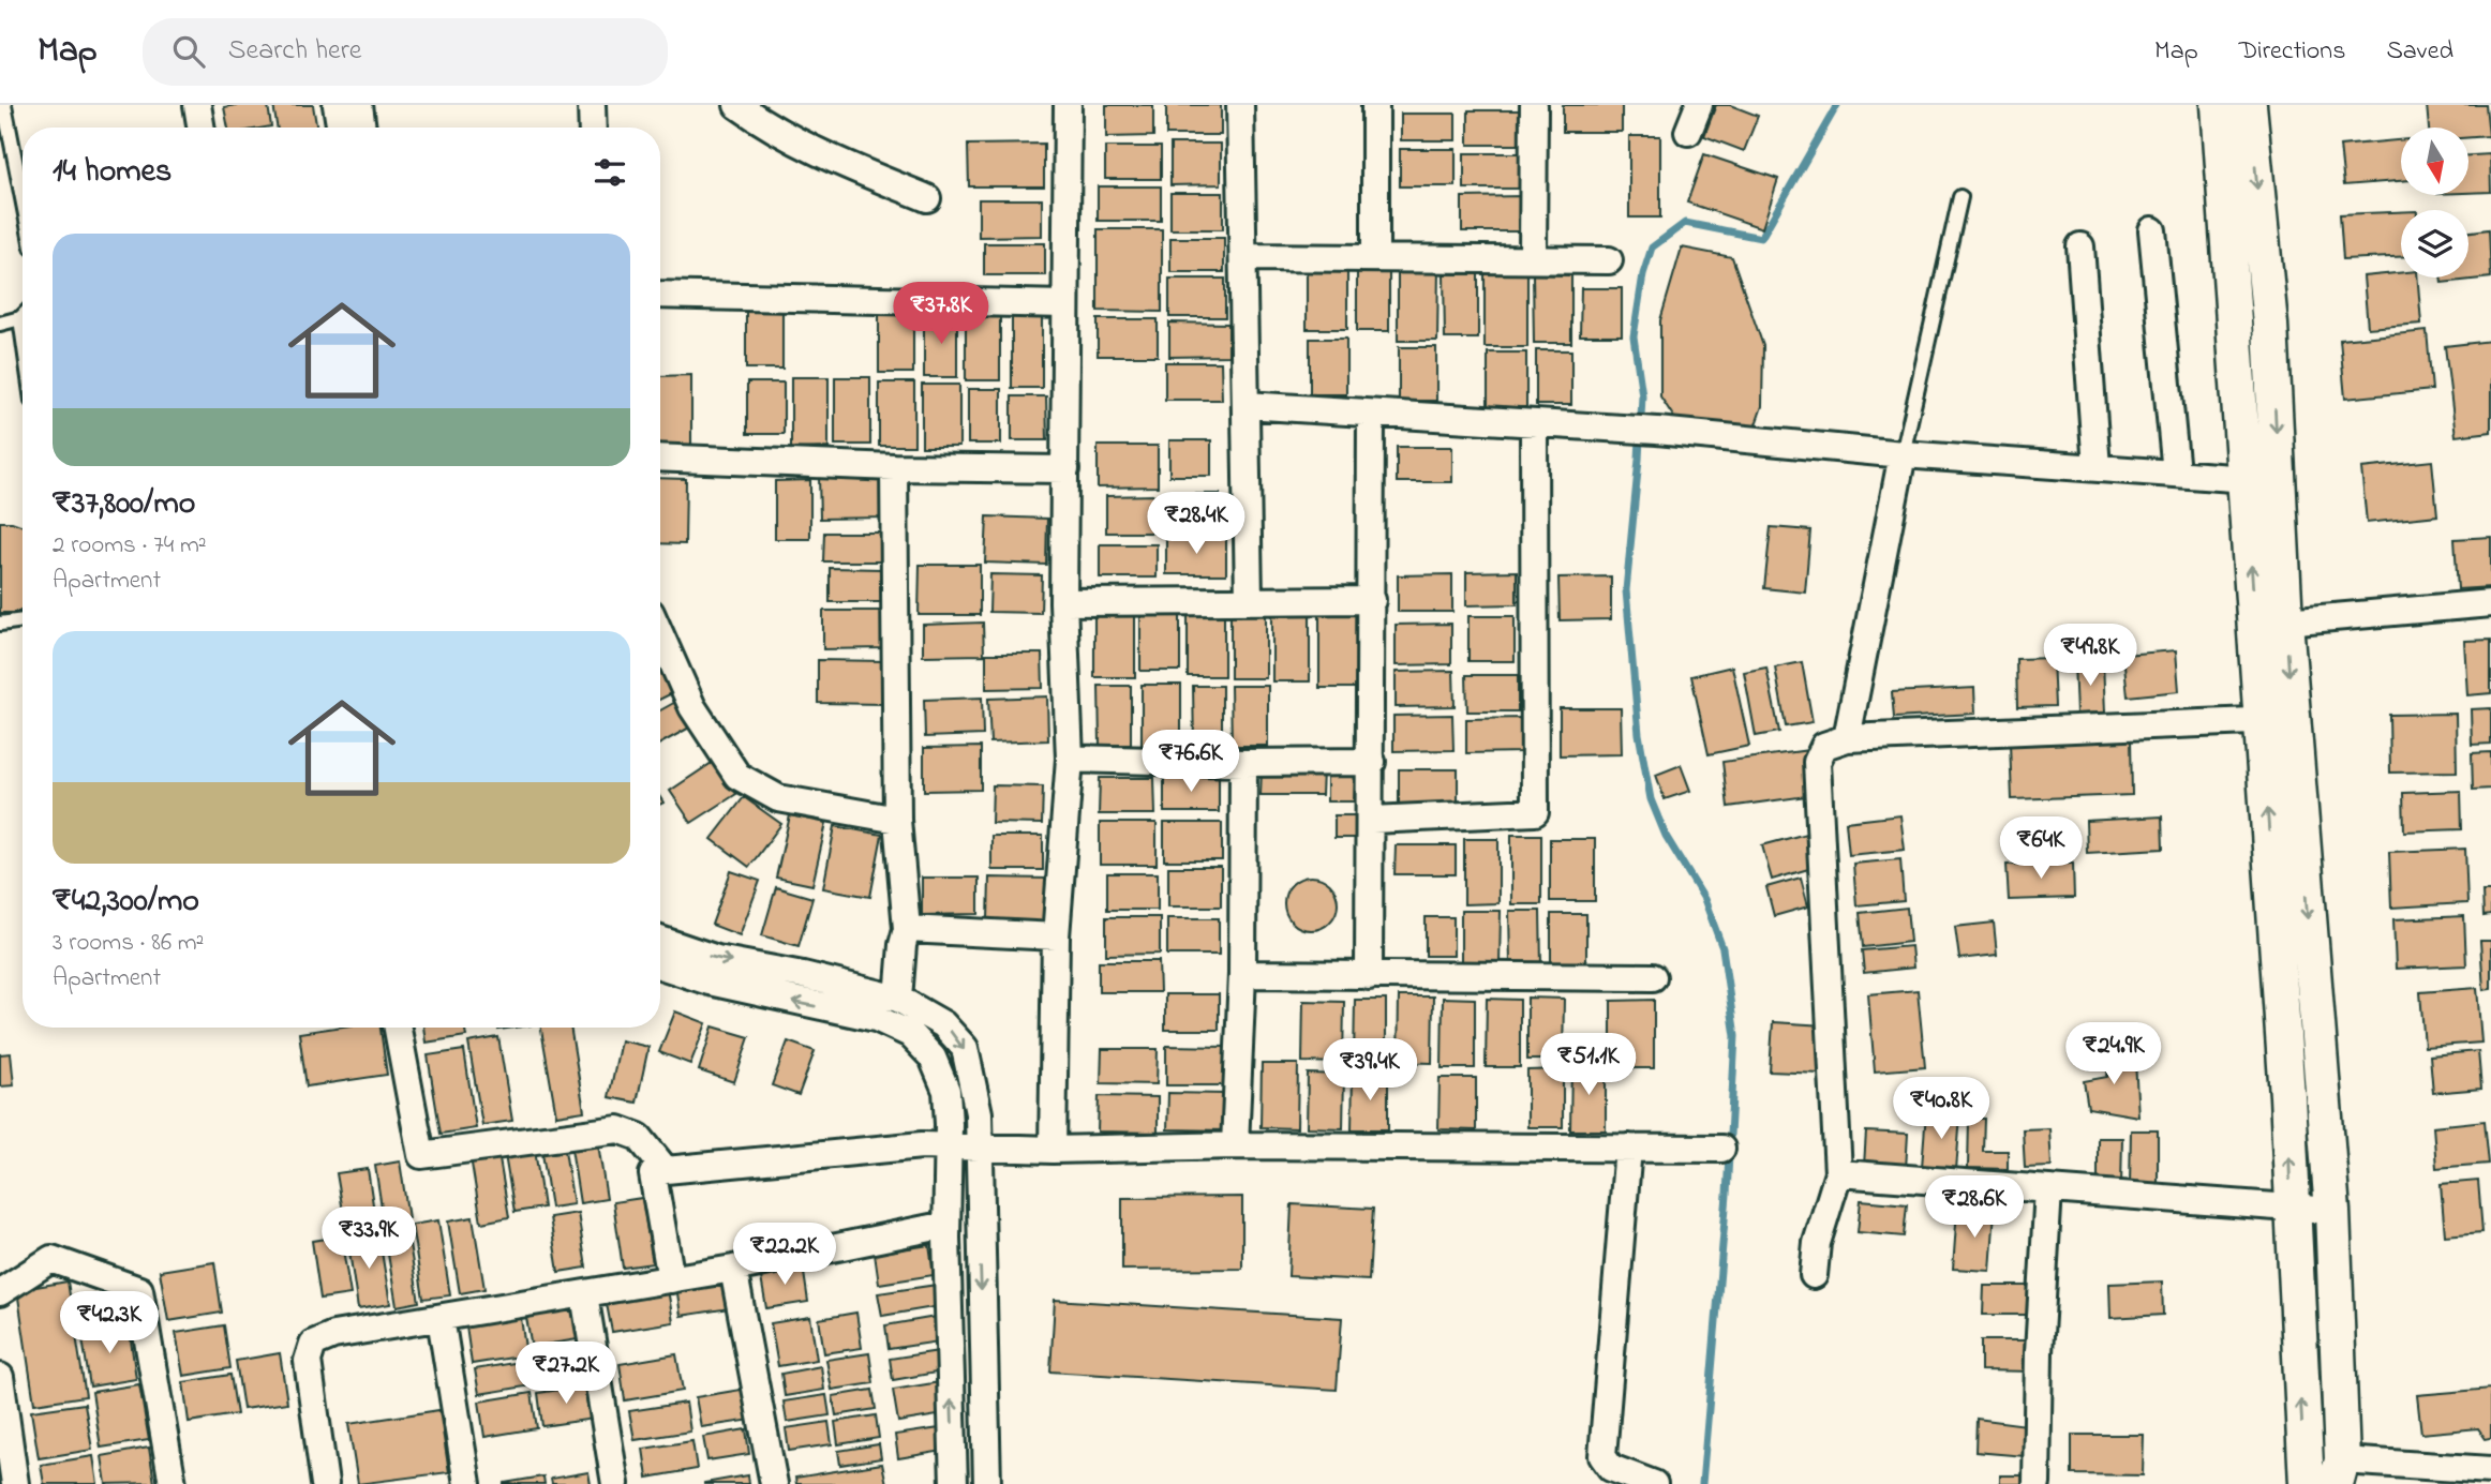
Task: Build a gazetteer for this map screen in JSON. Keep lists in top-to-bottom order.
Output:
{
  "north": "bottom",
  "page": {
    "header": "Map",
    "search": "Search here",
    "nav": ["Map", "Directions", "Saved"],
    "heading": "14 homes",
    "list": [
      {
        "name": "₹37,800/mo",
        "note": "2 rooms · 74 m² · Apartment"
      },
      {
        "name": "₹42,300/mo",
        "note": "3 rooms · 86 m² · Apartment"
      }
    ],
    "price": [
      "₹37.8K",
      "₹28.4K",
      "₹49.8K",
      "₹76.6K",
      "₹64K",
      "₹24.9K",
      "₹51.1K",
      "₹39.4K",
      "₹40.8K",
      "₹28.6K",
      "₹33.9K",
      "₹22.2K",
      "₹42.3K",
      "₹27.2K"
    ]
  }
}
